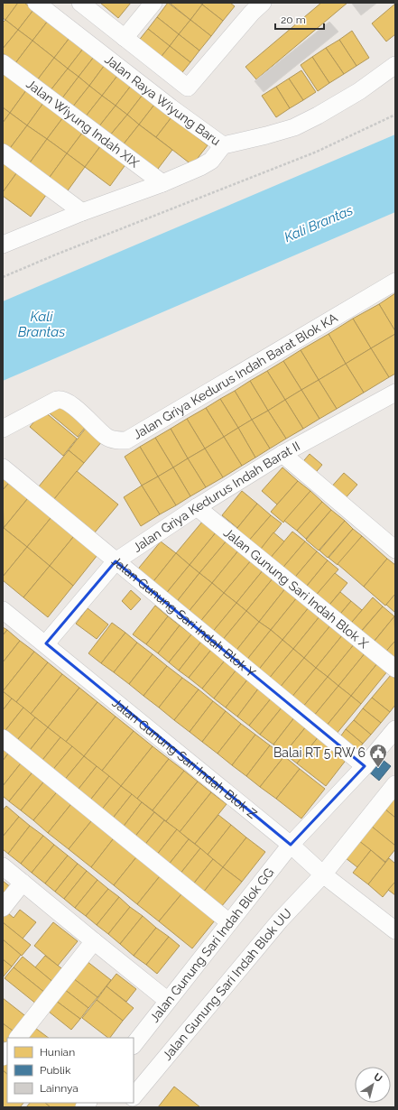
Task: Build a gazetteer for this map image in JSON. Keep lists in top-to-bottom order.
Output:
{
  "streets": {
    "street": [
      "Jalan Raya Wiyung Baru",
      "Jalan Wiyung Indah XIX",
      "Jalan Griya Kedurus Indah Barat Blok KA",
      "Jalan Griya Kedurus Indah Barat II",
      "Jalan Gunung Sari Indah Blok X",
      "Jalan Gunung Sari Indah Blok Y",
      "Jalan Gunung Sari Indah Blok Z",
      "Jalan Gunung Sari Indah Blok GG",
      "Jalan Gunung Sari Indah Blok UU"
    ]
  },
  "crossings": [
    ["Jalan Griya Kedurus Indah Barat II", "Jalan Gunung Sari Indah Blok X"],
    ["Jalan Griya Kedurus Indah Barat II", "Jalan Gunung Sari Indah Blok Y"],
    ["Jalan Griya Kedurus Indah Barat II", "Jalan Gunung Sari Indah Blok Z"],
    ["Jalan Gunung Sari Indah Blok Y", "Jalan Gunung Sari Indah Blok GG"],
    ["Jalan Gunung Sari Indah Blok Z", "Jalan Gunung Sari Indah Blok GG"],
    ["Jalan Gunung Sari Indah Blok Z", "Jalan Gunung Sari Indah Blok UU"]
  ],
  "water": ["Kali Brantas"],
  "places": {
    "public building": ["Balai RT 5 RW 6"]
  },
  "legend": ["Hunian", "Publik", "Lainnya"],
  "scale_bar": "20 m",
  "north": "top right"
}
